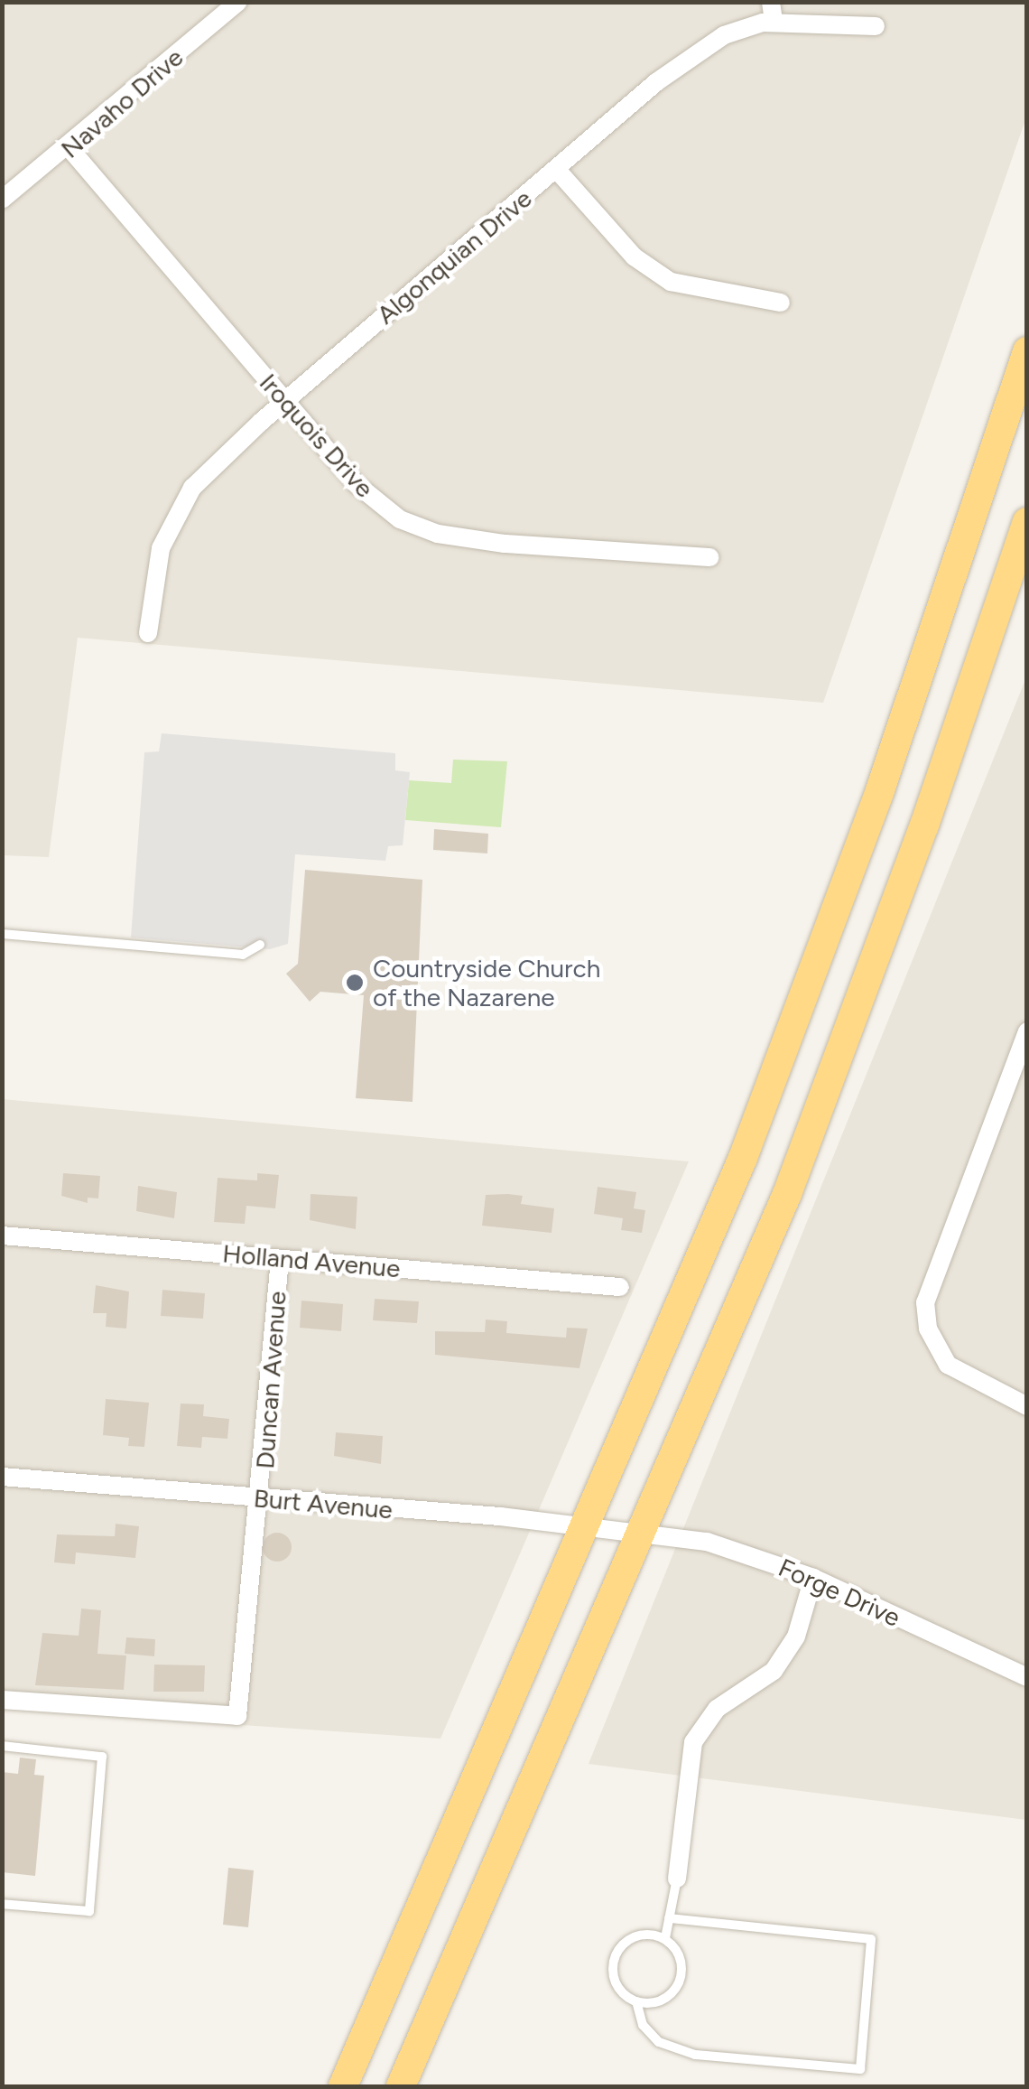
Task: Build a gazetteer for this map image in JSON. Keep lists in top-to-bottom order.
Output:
{
  "streets": {
    "street": [
      "Navaho Drive",
      "Algonquian Drive",
      "Iroquois Drive",
      "Holland Avenue",
      "Duncan Avenue",
      "Burt Avenue",
      "Forge Drive"
    ]
  },
  "crossings": [
    ["Navaho Drive", "Iroquois Drive"],
    ["Algonquian Drive", "Iroquois Drive"],
    ["Holland Avenue", "Duncan Avenue"],
    ["Duncan Avenue", "Burt Avenue"],
    ["Burt Avenue", "Forge Drive"]
  ],
  "places": ["Countryside Church of the Nazarene"]
}
